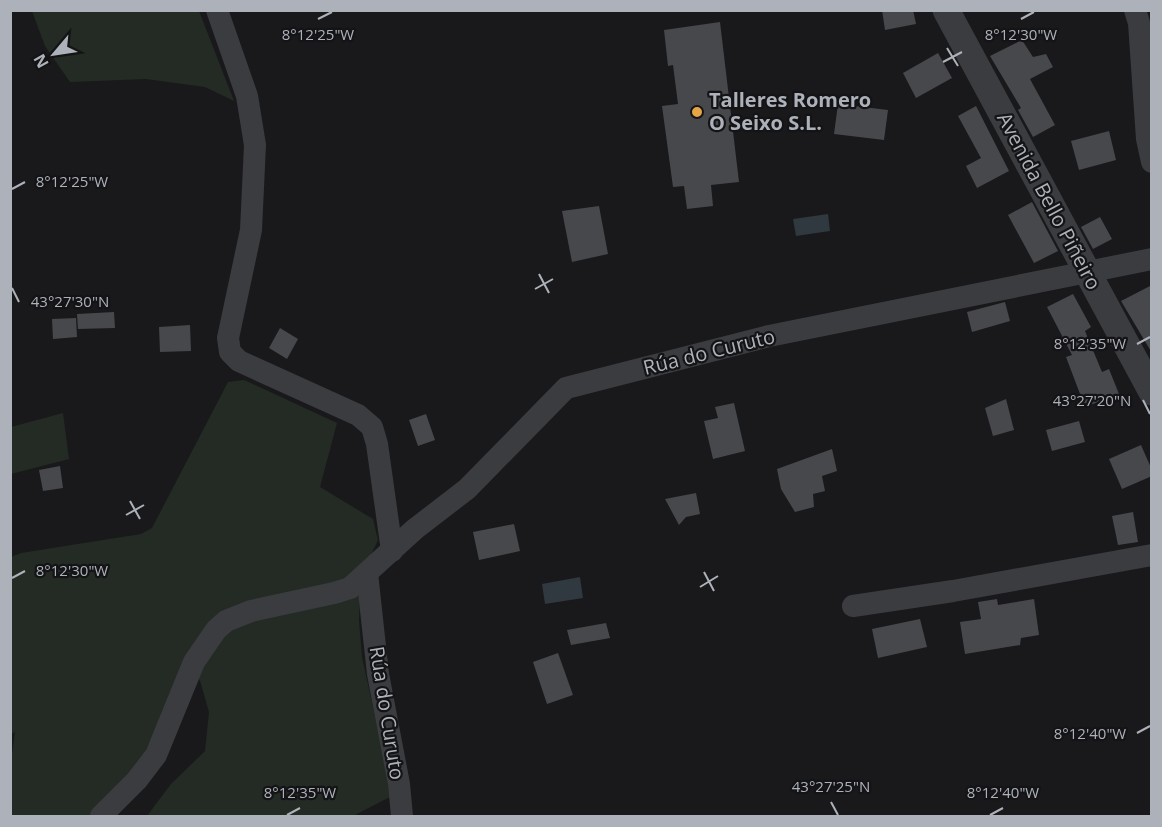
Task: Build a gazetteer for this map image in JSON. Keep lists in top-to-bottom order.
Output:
{
  "streets": {
    "street": ["Avenida Bello Piñeiro", "Rúa do Curuto"]
  },
  "crossings": [
    ["Avenida Bello Piñeiro", "Rúa do Curuto"]
  ],
  "places": ["Talleres Romero O Seixo S.L."],
  "north": "bottom left",
  "coordinates": [
    "8°12'25\"W",
    "8°12'30\"W",
    "43°27'30\"N",
    "8°12'35\"W",
    "43°27'20\"N",
    "8°12'40\"W",
    "43°27'25\"N"
  ]
}
